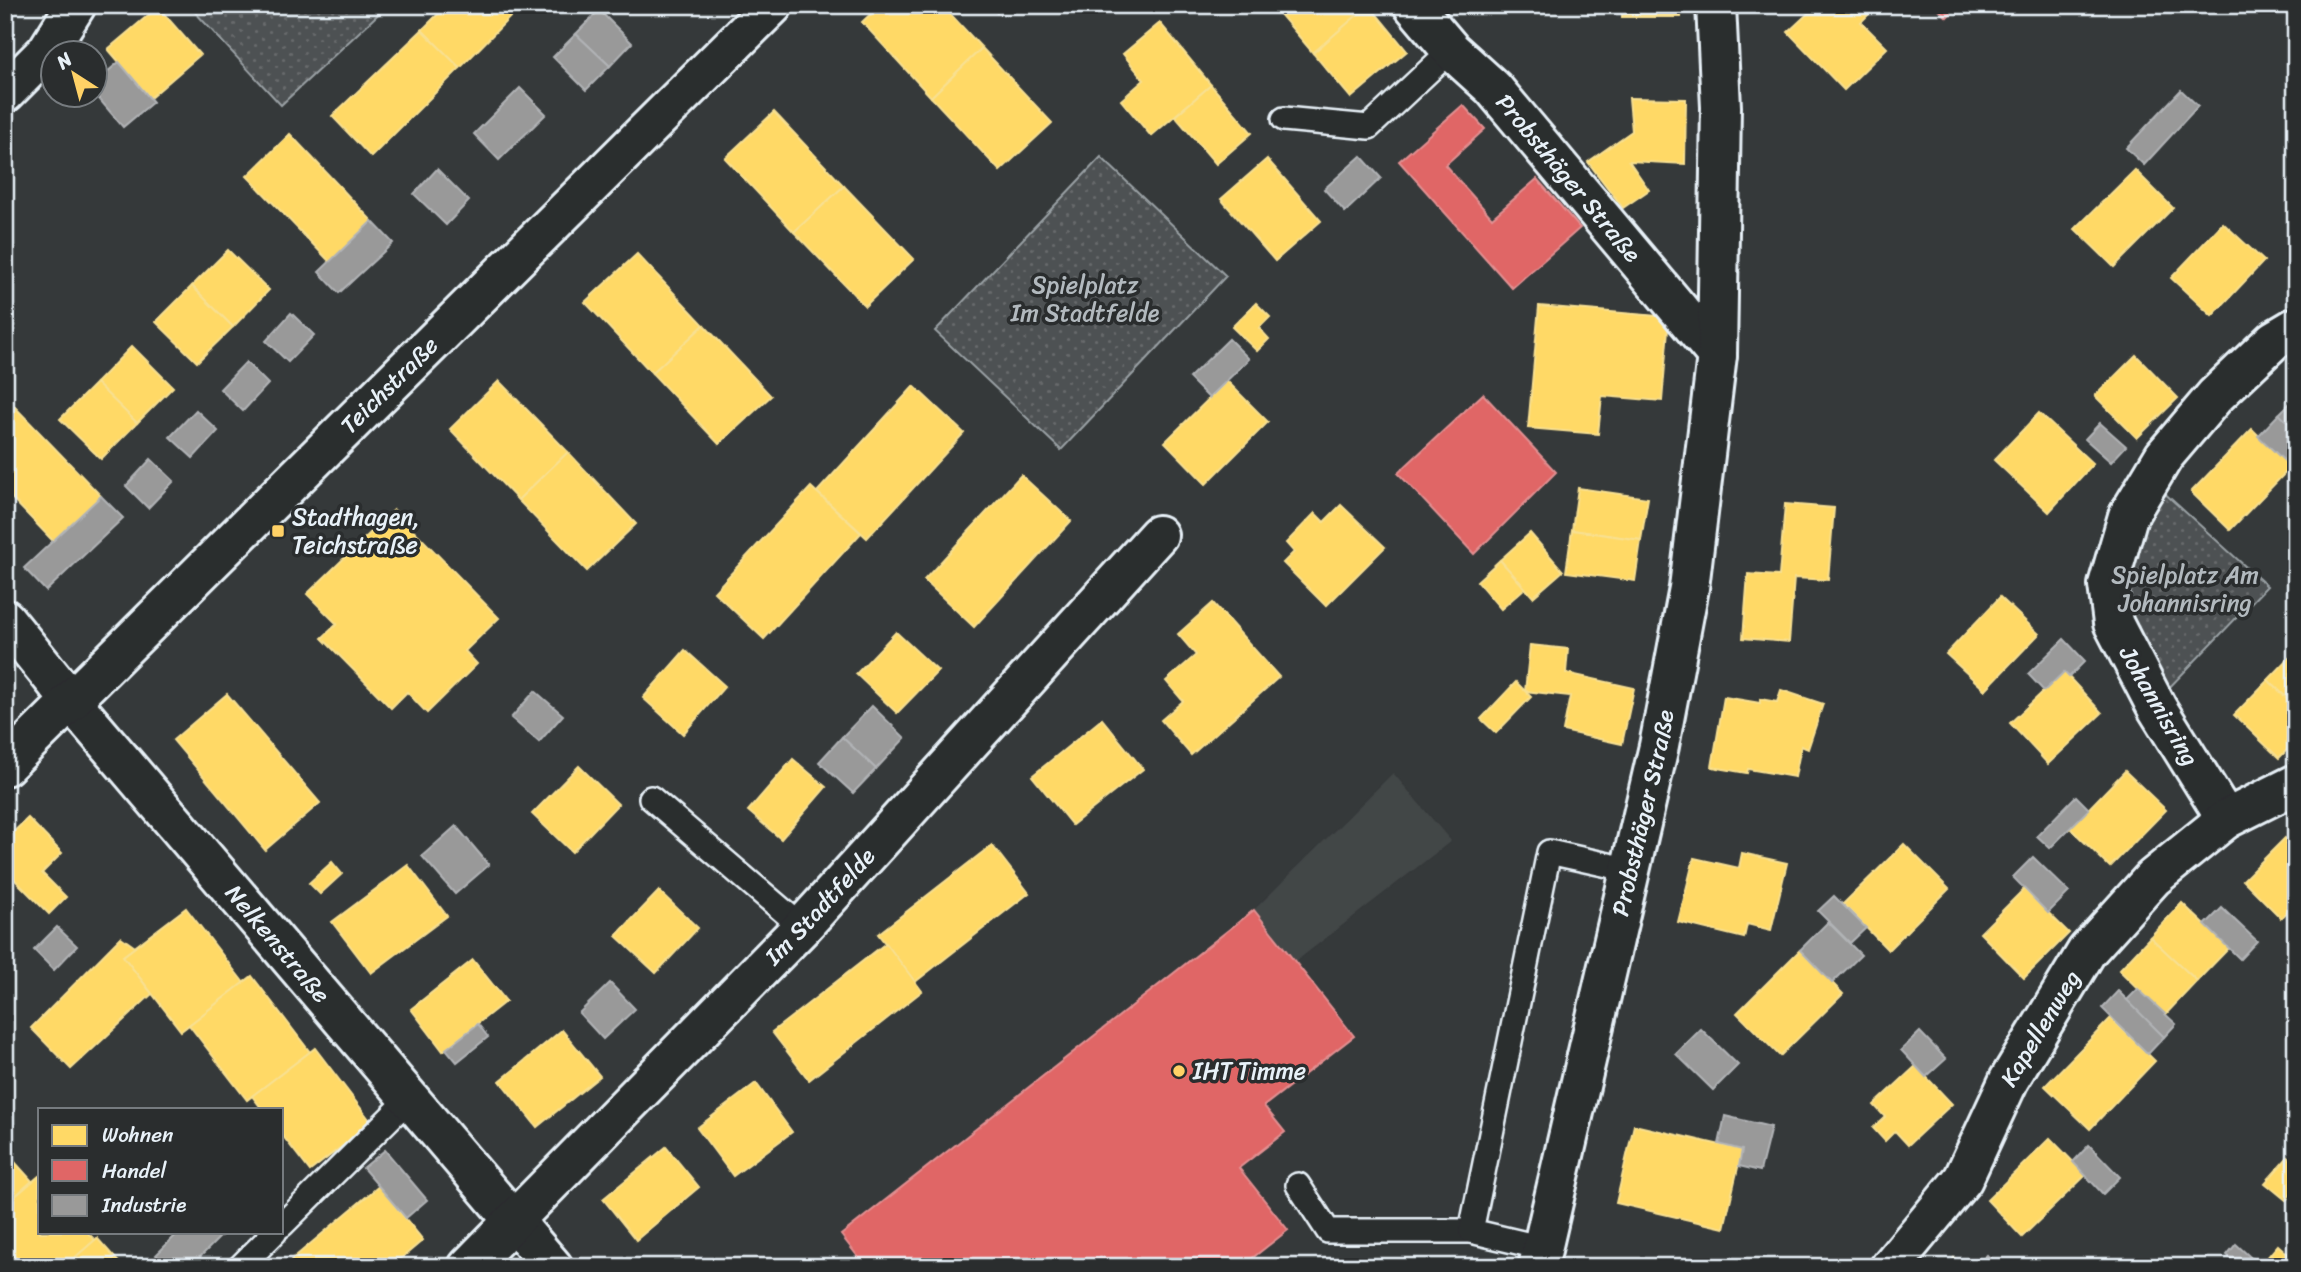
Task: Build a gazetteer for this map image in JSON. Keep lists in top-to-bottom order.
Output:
{
  "streets": {
    "street": [
      "Probsthäger Straße",
      "Teichstraße",
      "Johannisring",
      "Im Stadtfelde",
      "Nelkenstraße",
      "Kapellenweg"
    ]
  },
  "crossings": [
    ["Teichstraße", "Nelkenstraße"],
    ["Johannisring", "Kapellenweg"],
    ["Im Stadtfelde", "Nelkenstraße"]
  ],
  "parks": ["Spielplatz Im Stadtfelde", "Spielplatz Am Johannisring"],
  "places": {
    "transit": ["Stadthagen, Teichstraße"],
    "other": ["IHT Timme"]
  },
  "legend": ["Wohnen", "Handel", "Industrie"],
  "north": "top left"
}
